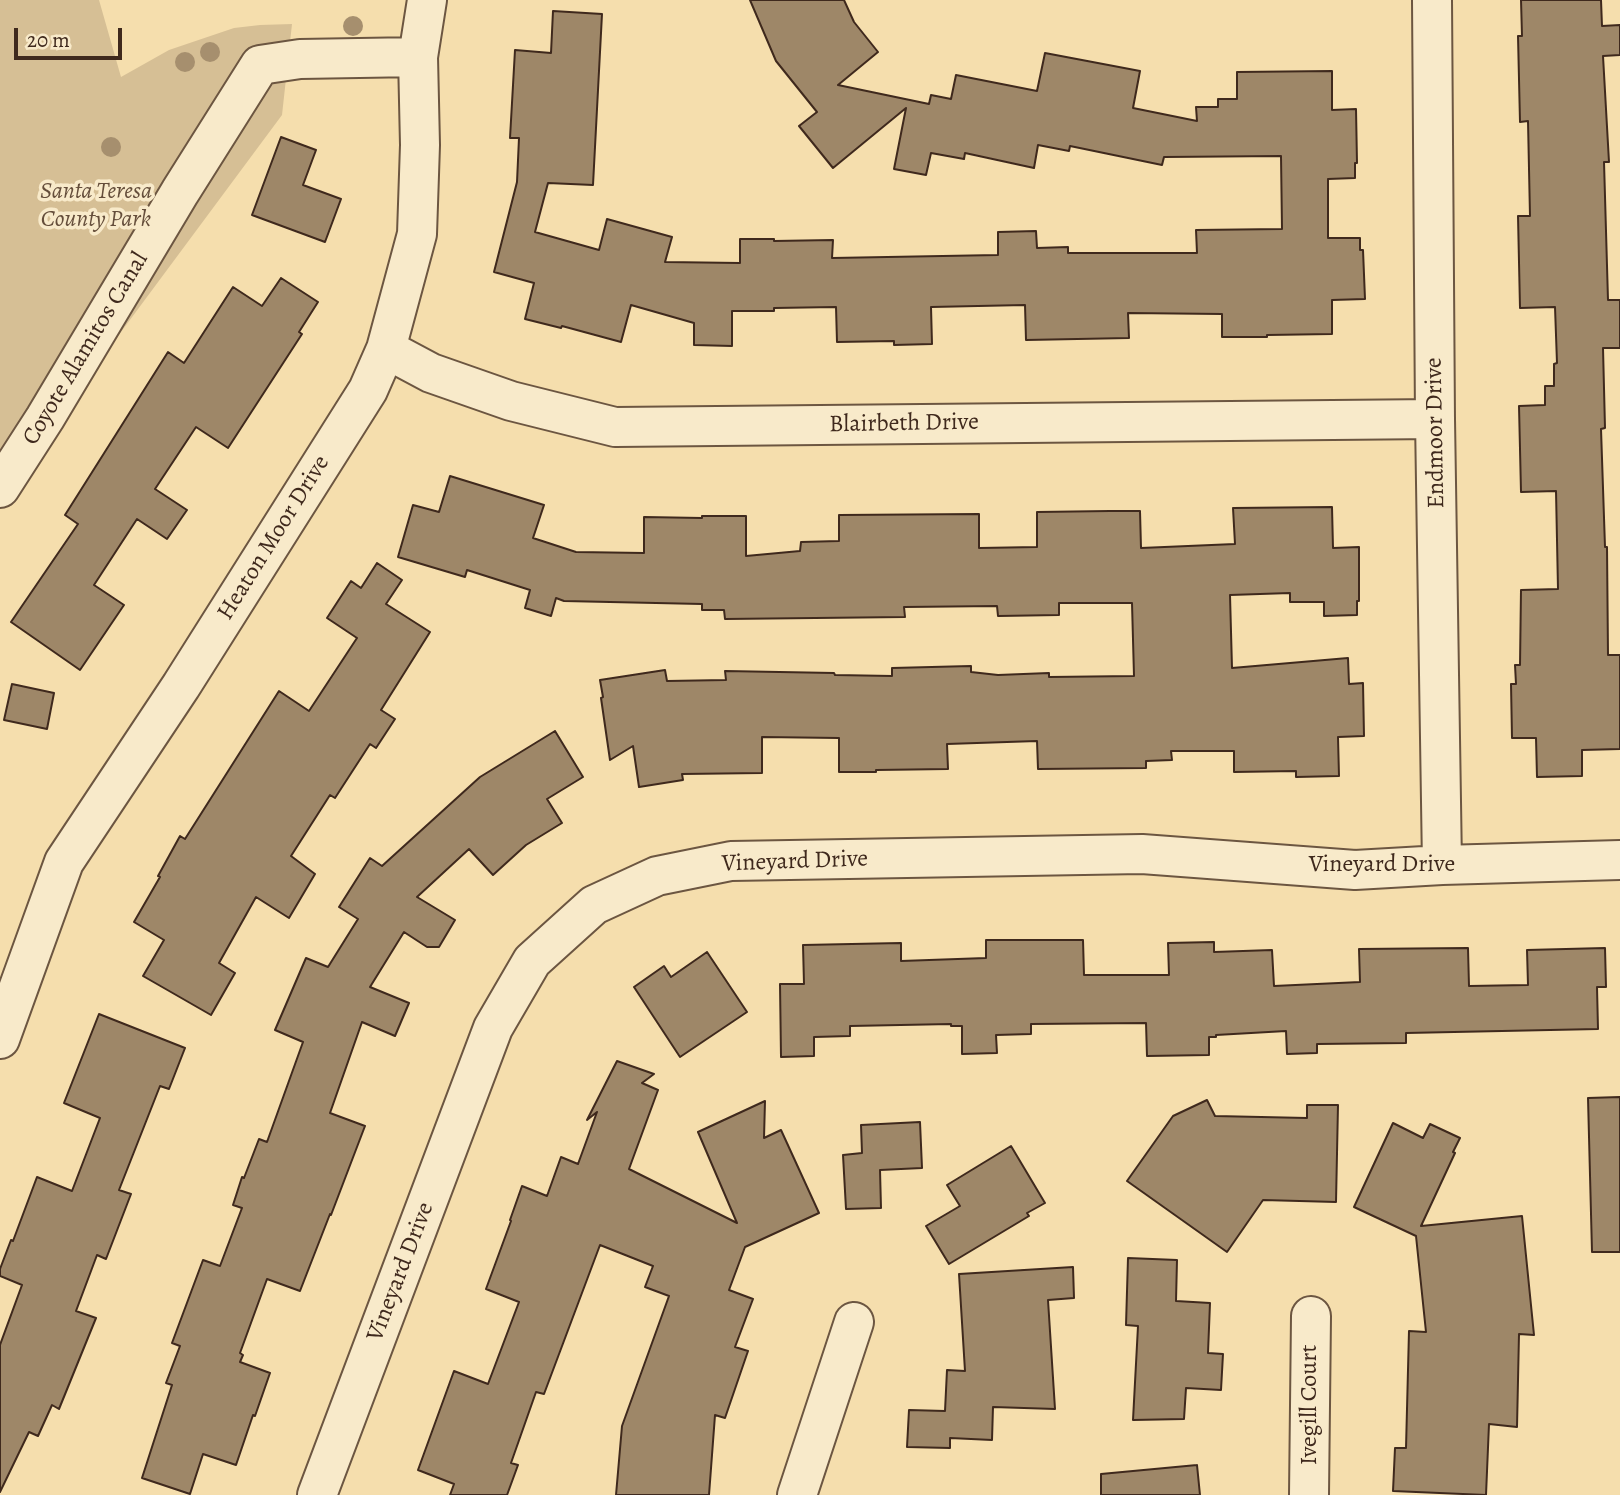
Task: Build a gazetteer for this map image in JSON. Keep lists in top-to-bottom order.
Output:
{
  "streets": {
    "street": [
      "Coyote Alamitos Canal",
      "Blairbeth Drive",
      "Endmoor Drive",
      "Heaton Moor Drive",
      "Vineyard Drive",
      "Ivegill Court"
    ]
  },
  "crossings": [
    ["Coyote Alamitos Canal", "Heaton Moor Drive"],
    ["Blairbeth Drive", "Endmoor Drive"],
    ["Blairbeth Drive", "Heaton Moor Drive"],
    ["Endmoor Drive", "Vineyard Drive"]
  ],
  "parks": ["Santa Teresa County Park"],
  "scale_bar": "20 m"
}
